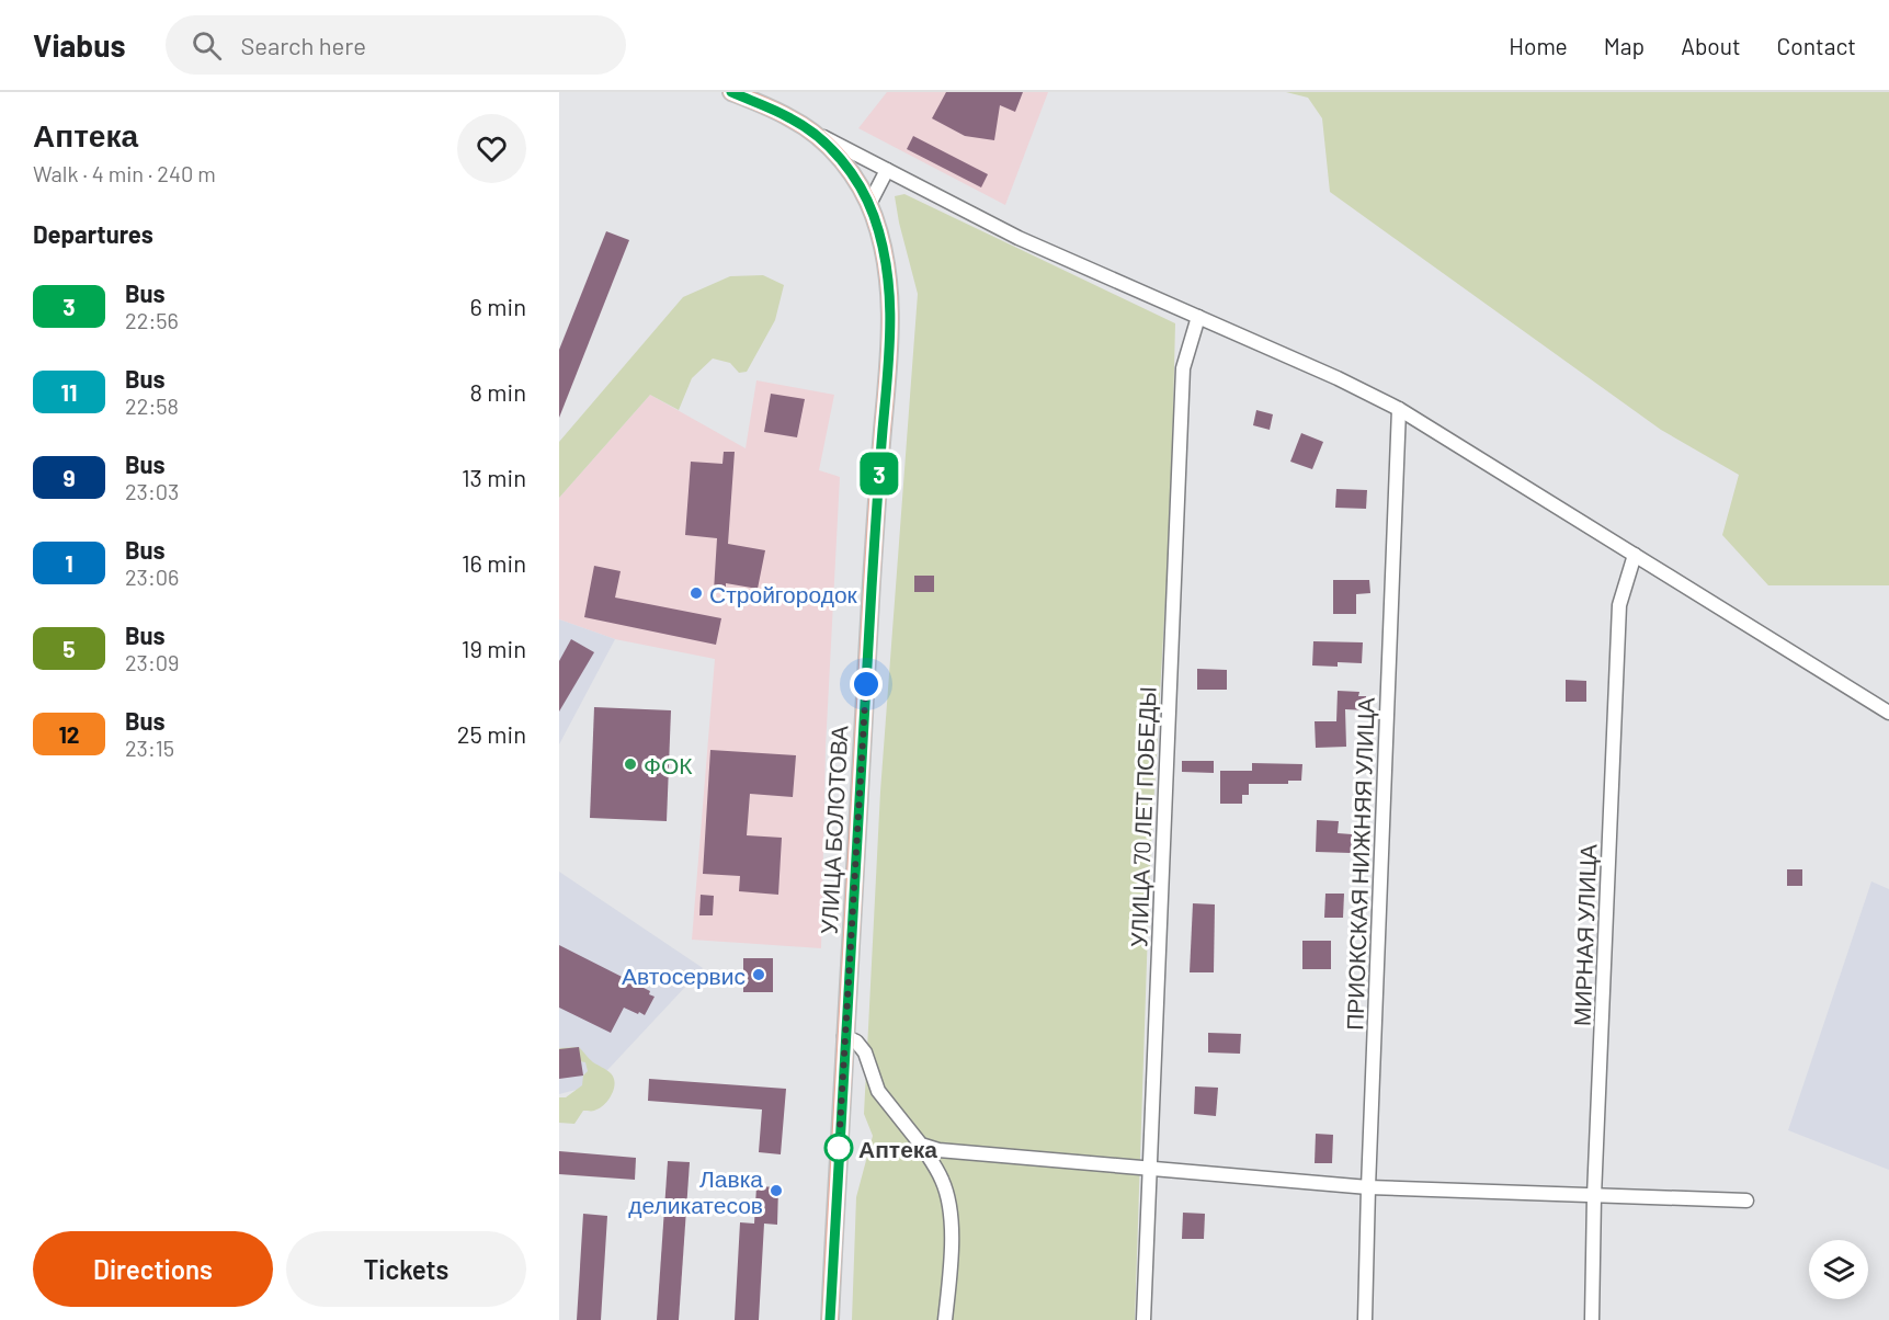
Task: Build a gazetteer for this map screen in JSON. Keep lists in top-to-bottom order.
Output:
{
  "streets": {
    "main road": ["УЛИЦА БОЛОТОВА"],
    "street": ["УЛИЦА 70 ЛЕТ ПОБЕДЫ", "ПРИОКСКАЯ НИЖНЯЯ УЛИЦА", "МИРНАЯ УЛИЦА"]
  },
  "places": [
    "Стройгородок",
    "ФОК",
    "Автосервис",
    "Аптека",
    "Лавка деликатесов"
  ],
  "lines": ["bus line 3"],
  "page": {
    "header": "Viabus",
    "search": "Search here",
    "nav": [
      "Home",
      "Map",
      "About",
      "Contact"
    ],
    "heading": [
      ["Аптека", "Walk · 4 min · 240 m"],
      "Departures"
    ],
    "on_map": "3",
    "list": [
      {
        "mark": "3",
        "name": "Bus",
        "note": "22:56",
        "value": "6 min"
      },
      {
        "mark": "11",
        "name": "Bus",
        "note": "22:58",
        "value": "8 min"
      },
      {
        "mark": "9",
        "name": "Bus",
        "note": "23:03",
        "value": "13 min"
      },
      {
        "mark": "1",
        "name": "Bus",
        "note": "23:06",
        "value": "16 min"
      },
      {
        "mark": "5",
        "name": "Bus",
        "note": "23:09",
        "value": "19 min"
      },
      {
        "mark": "12",
        "name": "Bus",
        "note": "23:15",
        "value": "25 min"
      }
    ],
    "buttons": ["Directions", "Tickets"]
  }
}
